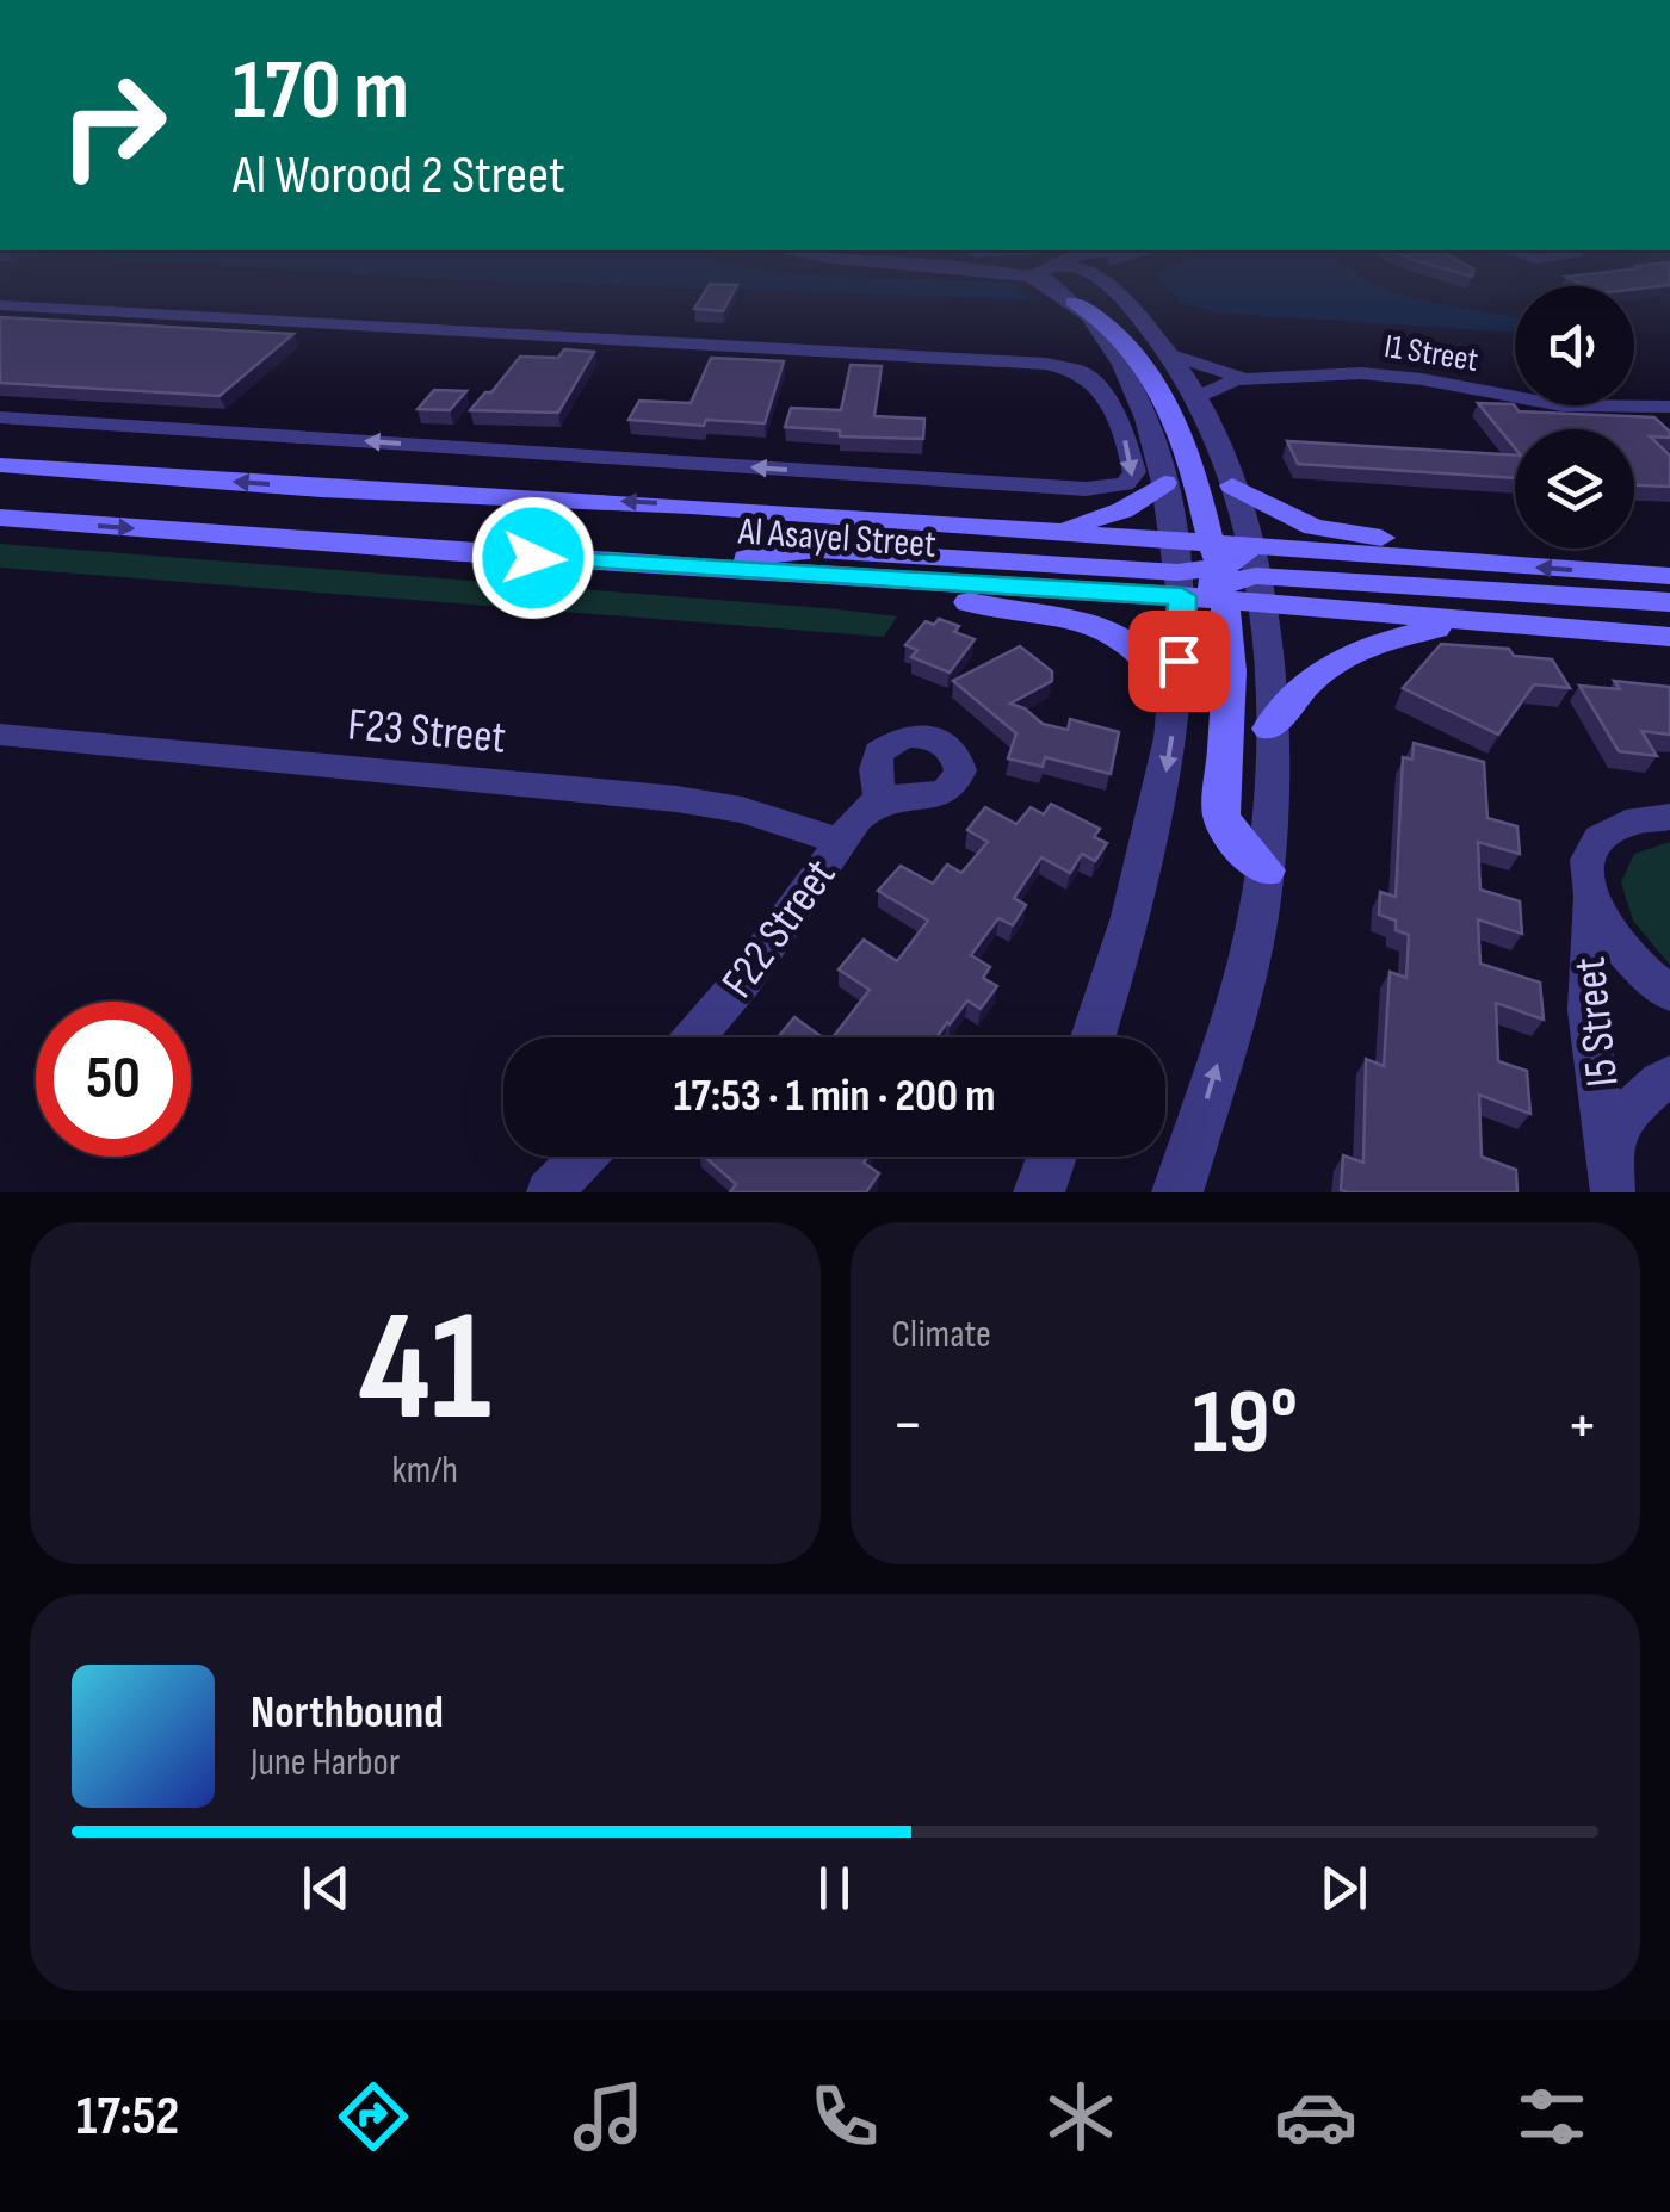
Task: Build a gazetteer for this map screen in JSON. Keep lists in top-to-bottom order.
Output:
{
  "streets": {
    "main road": ["Al Asayel Street"],
    "street": [
      "I1 Street",
      "F23 Street",
      "F22 Street",
      "I5 Street"
    ]
  },
  "crossings": [
    ["F23 Street", "F22 Street"]
  ],
  "page": {
    "turn": ["170 m", "Al Worood 2 Street"],
    "limit": "50",
    "trip": "17:53 · 1 min · 200 m",
    "tile": [
      ["41", "km/h"],
      "Climate"
    ],
    "heat": ["−", "19°", "+"],
    "song": ["Northbound", "June Harbor"],
    "tabs": "17:52"
  }
}
